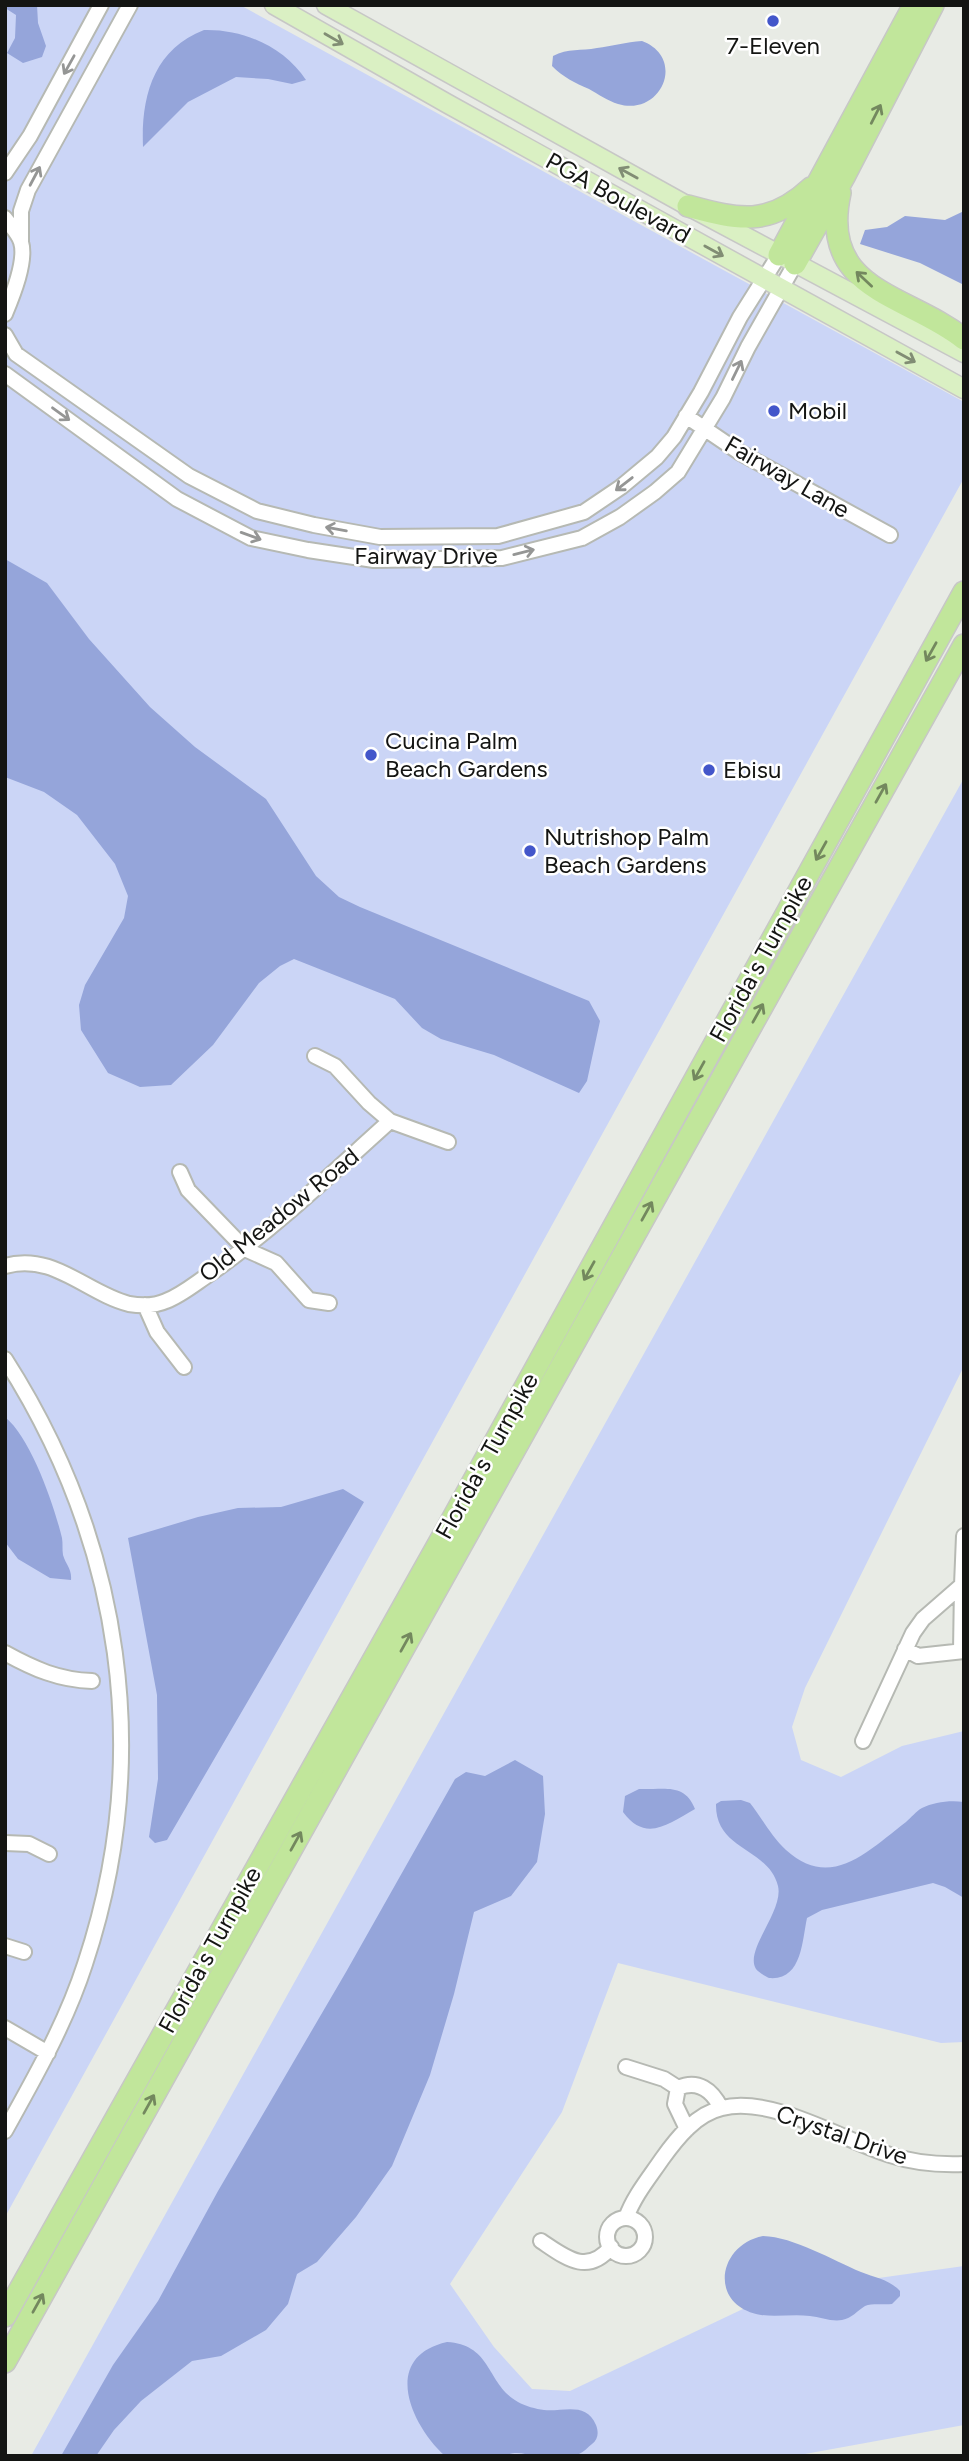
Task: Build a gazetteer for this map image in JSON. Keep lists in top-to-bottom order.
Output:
{
  "streets": {
    "highway": ["Florida's Turnpike"],
    "main road": ["PGA Boulevard"],
    "street": [
      "Fairway Lane",
      "Fairway Drive",
      "Old Meadow Road",
      "Crystal Drive"
    ]
  },
  "crossings": [
    ["PGA Boulevard", "Fairway Drive"],
    ["Fairway Lane", "Fairway Drive"]
  ],
  "places": [
    "7-Eleven",
    "Mobil",
    "Cucina Palm Beach Gardens",
    "Ebisu",
    "Nutrishop Palm Beach Gardens"
  ]
}
